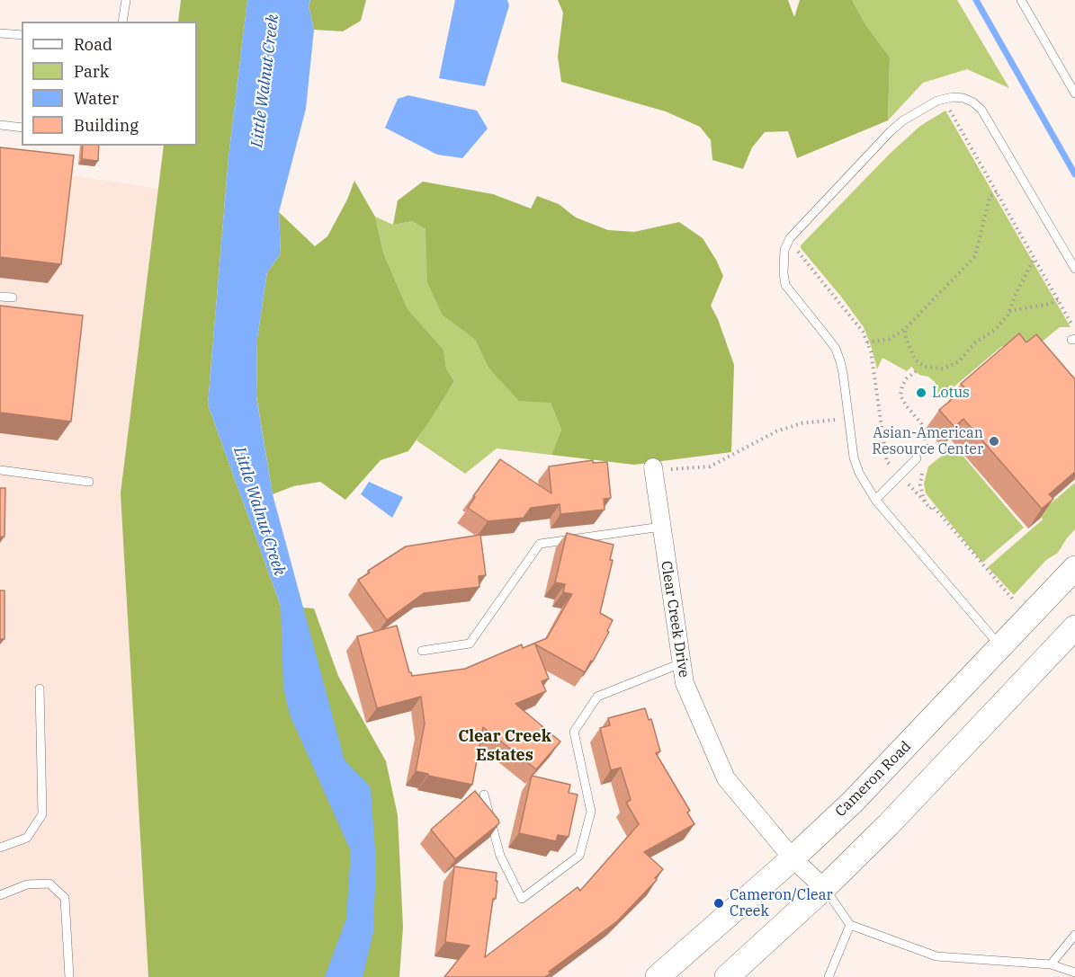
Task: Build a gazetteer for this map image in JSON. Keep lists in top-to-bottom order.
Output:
{
  "streets": {
    "main road": ["Cameron Road"],
    "street": ["Clear Creek Drive"]
  },
  "crossings": [
    ["Clear Creek Drive", "Cameron Road"]
  ],
  "districts": ["Clear Creek Estates"],
  "water": ["Little Walnut Creek"],
  "places": ["Lotus", "Asian-American Resource Center", "Cameron/Clear Creek"],
  "legend": [
    "Road",
    "Park",
    "Water",
    "Building"
  ]
}
